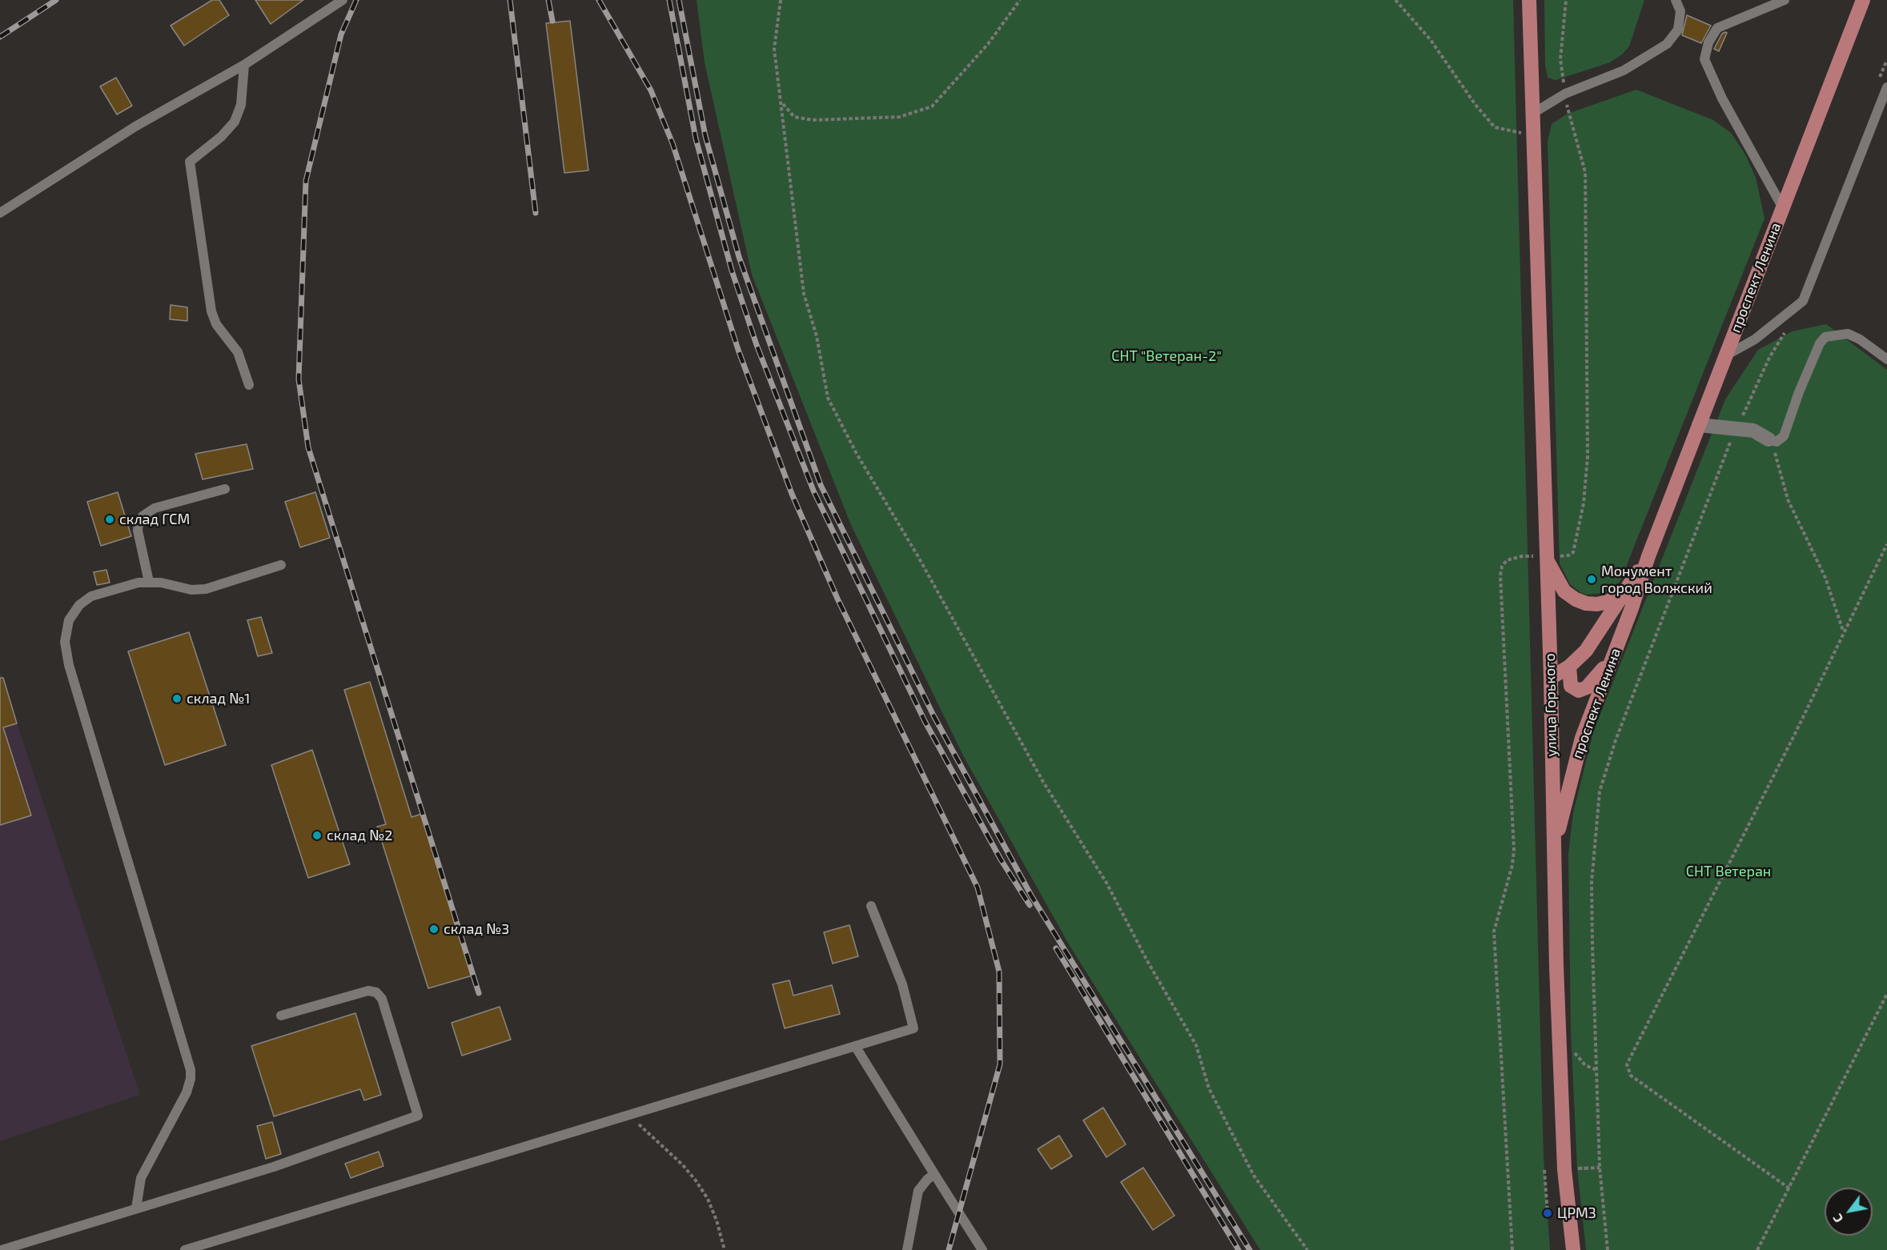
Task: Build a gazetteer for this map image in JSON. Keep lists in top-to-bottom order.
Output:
{
  "streets": {
    "main road": ["проспект Ленина", "улица Горького"]
  },
  "crossings": [
    ["проспект Ленина", "улица Горького"]
  ],
  "parks": ["СНТ \"Ветеран-2\"", "СНТ Ветеран"],
  "places": [
    "склад ГСМ",
    "Монумент город Волжский",
    "склад №1",
    "склад №2",
    "склад №3",
    "ЦРМЗ"
  ],
  "north": "bottom left"
}
